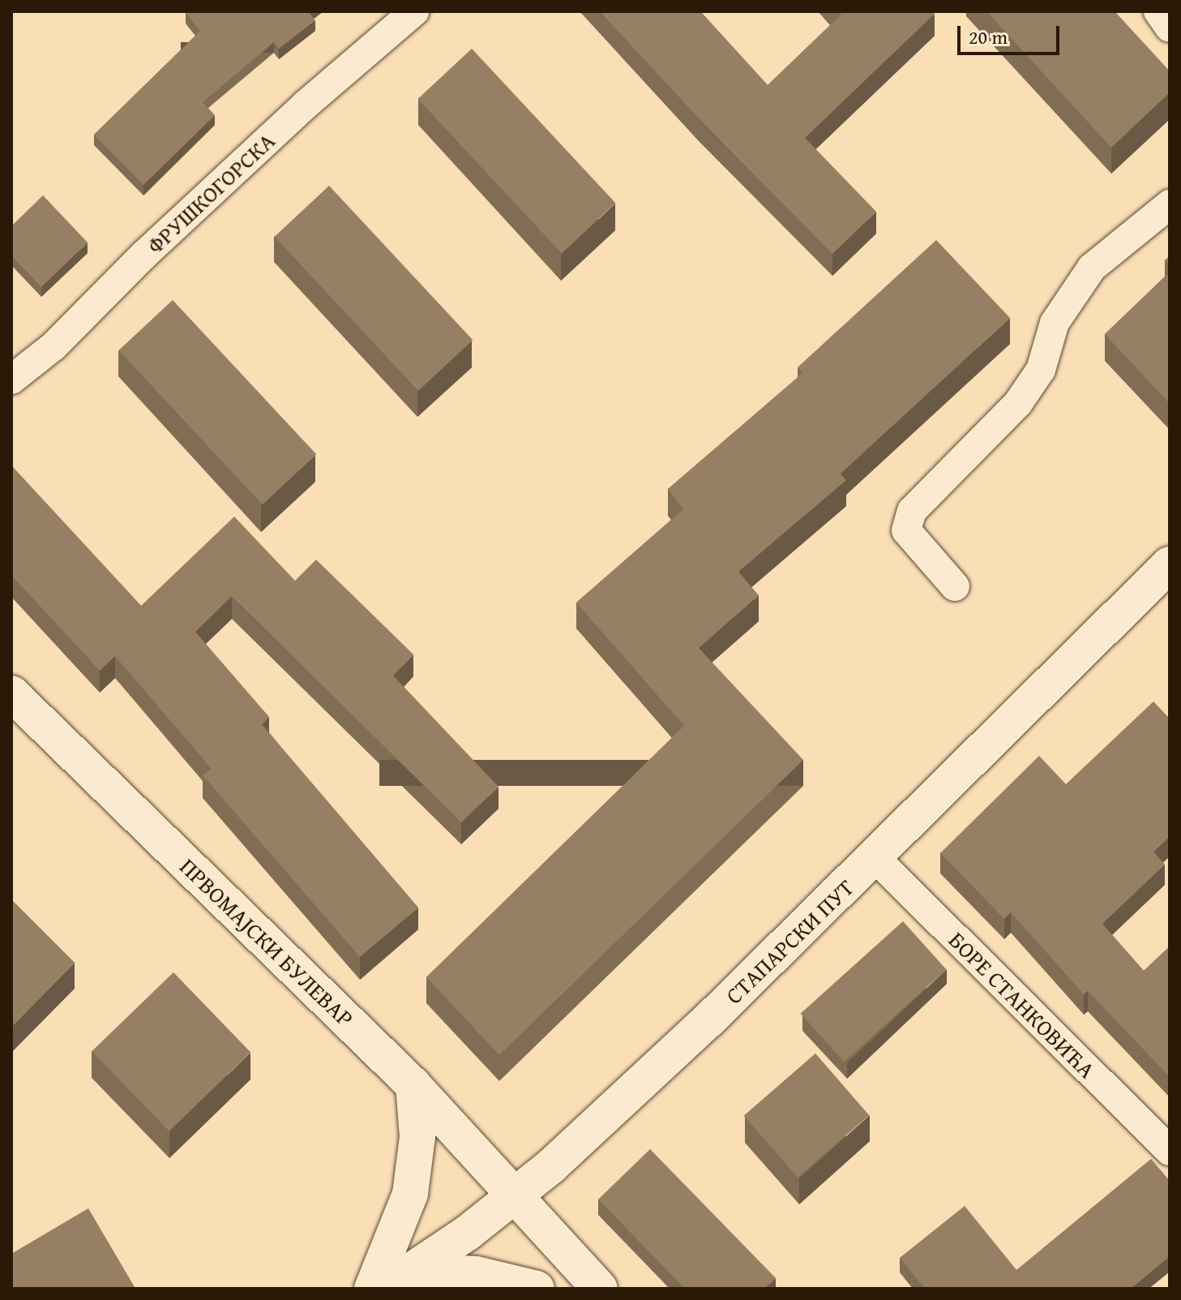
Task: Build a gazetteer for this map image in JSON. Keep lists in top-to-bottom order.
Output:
{
  "streets": {
    "main road": ["СТАПАРСКИ ПУТ", "ПРВОМАЈСКИ БУЛЕВАР"],
    "street": ["ФРУШКОГОРСКА", "БОРЕ СТАНКОВИЋА"]
  },
  "crossings": [
    ["СТАПАРСКИ ПУТ", "ПРВОМАЈСКИ БУЛЕВАР"],
    ["СТАПАРСКИ ПУТ", "БОРЕ СТАНКОВИЋА"]
  ],
  "scale_bar": "20 m"
}
